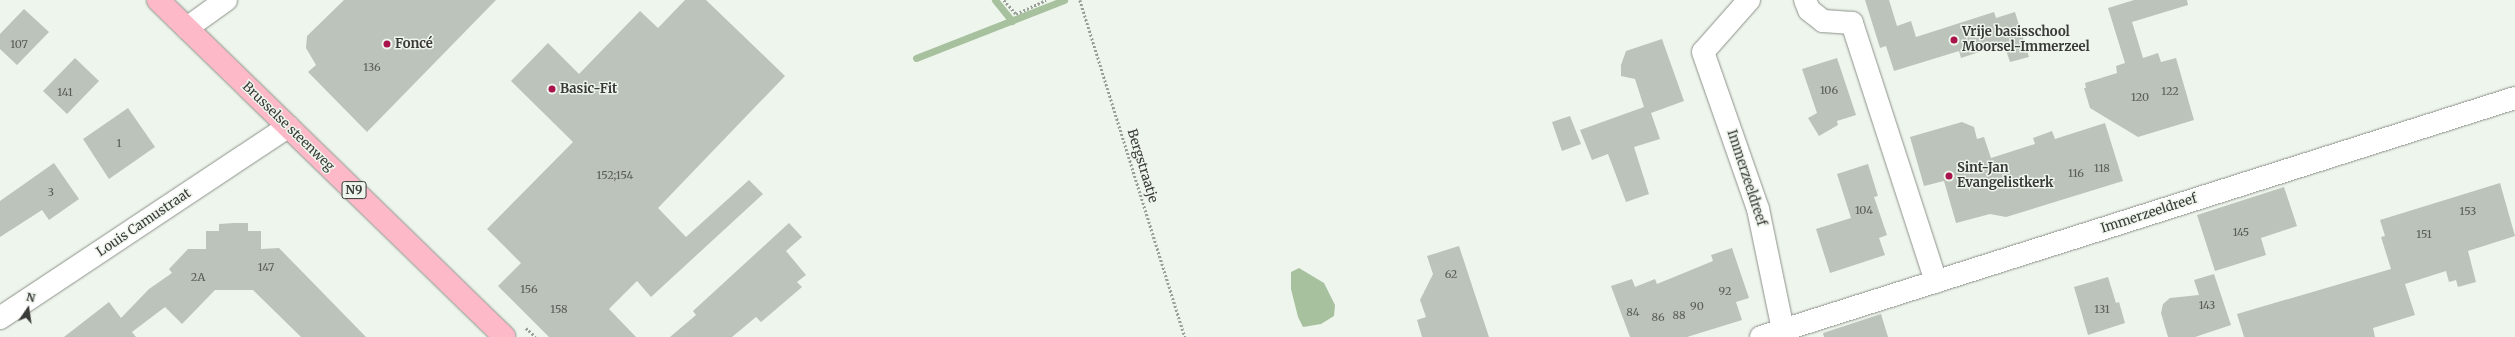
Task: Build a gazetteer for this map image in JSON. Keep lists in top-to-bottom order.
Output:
{
  "streets": {
    "main road": ["Brusselse steenweg", "N9"],
    "street": ["Immerzeeldreef", "Louis Camustraat"],
    "path": ["Bergstraatje"]
  },
  "crossings": [
    ["Brusselse steenweg", "Louis Camustraat"]
  ],
  "places": [
    "Vrije basisschool Moorsel-Immerzeel",
    "Foncé",
    "Basic-Fit",
    "Sint-Jan Evangelistkerk"
  ],
  "house_numbers": [
    "107",
    "136",
    "106",
    "122",
    "141",
    "120",
    "1",
    "118",
    "116",
    "152;154",
    "3",
    "104",
    "153",
    "145",
    "151",
    "147",
    "62",
    "2A",
    "156",
    "92",
    "143",
    "90",
    "158",
    "131",
    "84",
    "88",
    "86"
  ],
  "north": "top"
}
